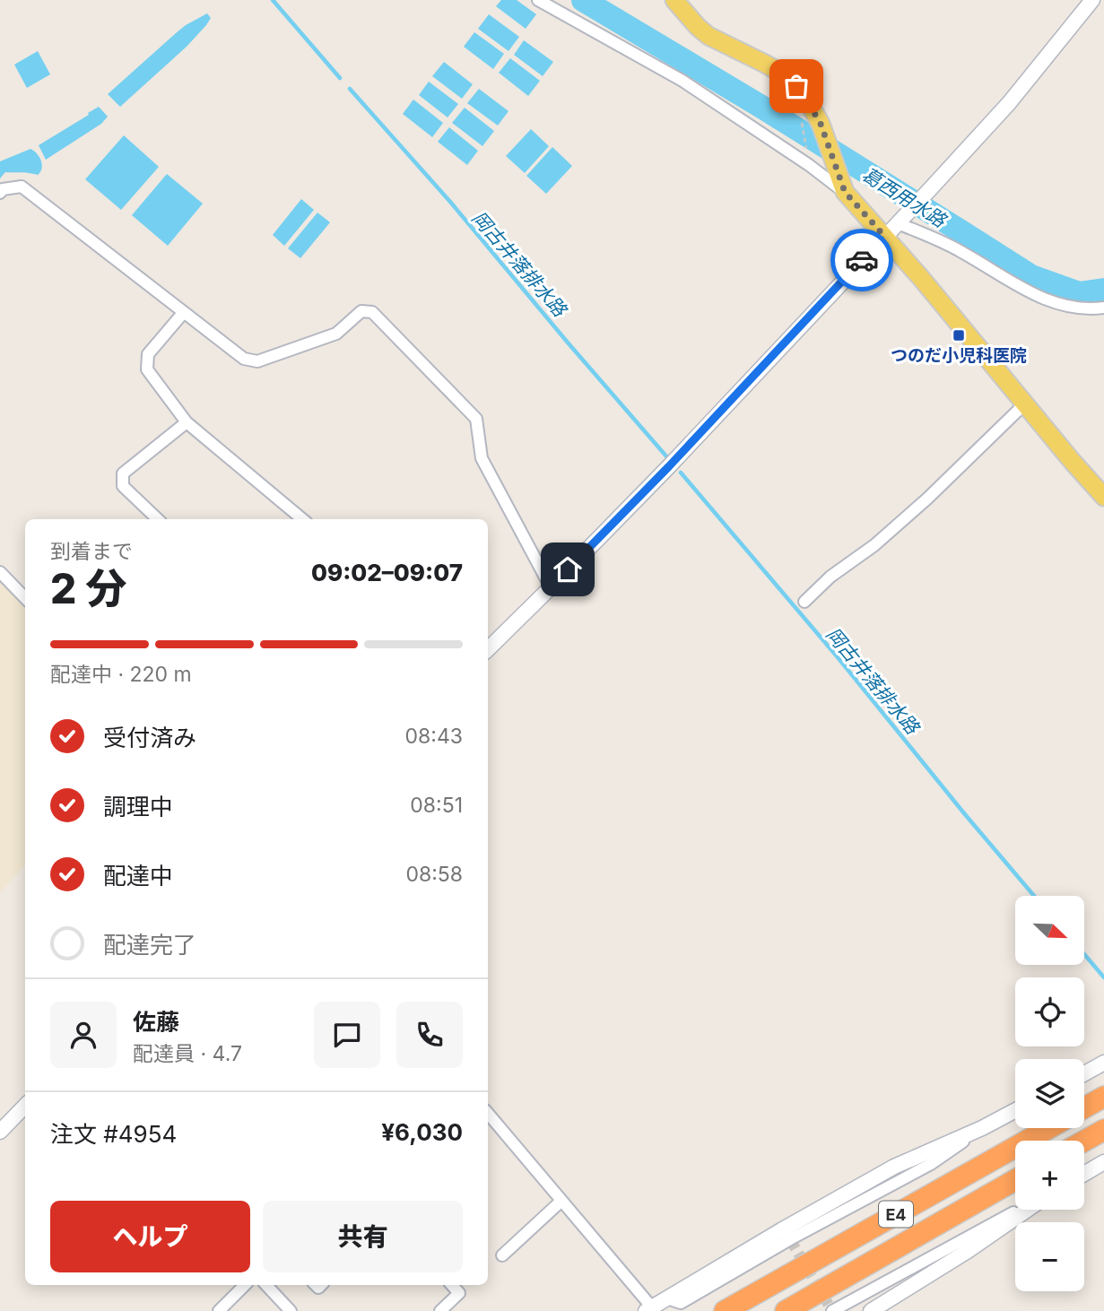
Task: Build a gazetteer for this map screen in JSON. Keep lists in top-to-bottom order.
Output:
{
  "streets": {
    "highway": ["E4"]
  },
  "water": ["葛西用水路", "岡古井落排水路"],
  "places": {
    "transit": ["つのだ小児科医院"]
  },
  "north": "bottom right",
  "page": {
    "heading": ["2 分", "到着まで", "09:02–09:07"],
    "panel": [
      "佐藤",
      "配達員 · 4.7",
      "注文 #4954",
      "¥6,030"
    ],
    "bar": "配達中 · 220 m",
    "list": [
      ["受付済み", "08:43"],
      ["調理中", "08:51"],
      ["配達中", "08:58"],
      "配達完了"
    ],
    "map_buttons": ["+", "−"],
    "buttons": ["ヘルプ", "共有"]
  }
}
